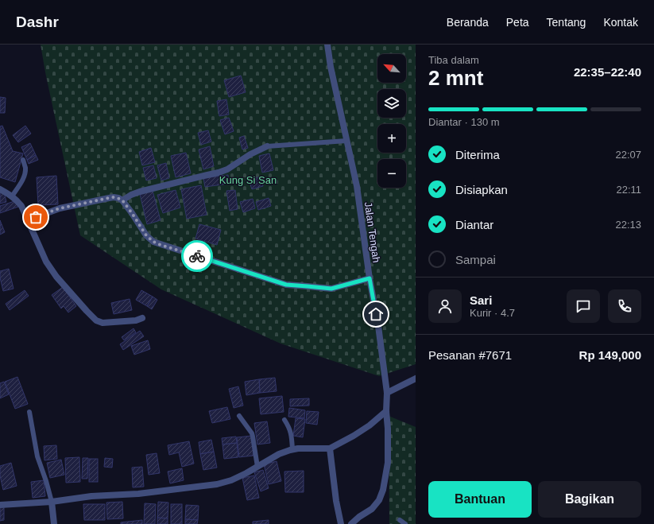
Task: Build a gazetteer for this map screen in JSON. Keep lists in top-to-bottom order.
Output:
{
  "streets": {
    "street": ["Jalan Tengah"]
  },
  "parks": ["Kung Si San"],
  "north": "top left",
  "page": {
    "header": "Dashr",
    "nav": [
      "Beranda",
      "Peta",
      "Tentang",
      "Kontak"
    ],
    "heading": ["2 mnt", "Tiba dalam", "22:35–22:40"],
    "panel": [
      "Sari",
      "Kurir · 4.7",
      "Pesanan #7671",
      "Rp 149,000"
    ],
    "map_buttons": ["+", "−"],
    "bar": "Diantar · 130 m",
    "list": [
      ["Diterima", "22:07"],
      ["Disiapkan", "22:11"],
      ["Diantar", "22:13"],
      "Sampai"
    ],
    "buttons": ["Bantuan", "Bagikan"]
  }
}
